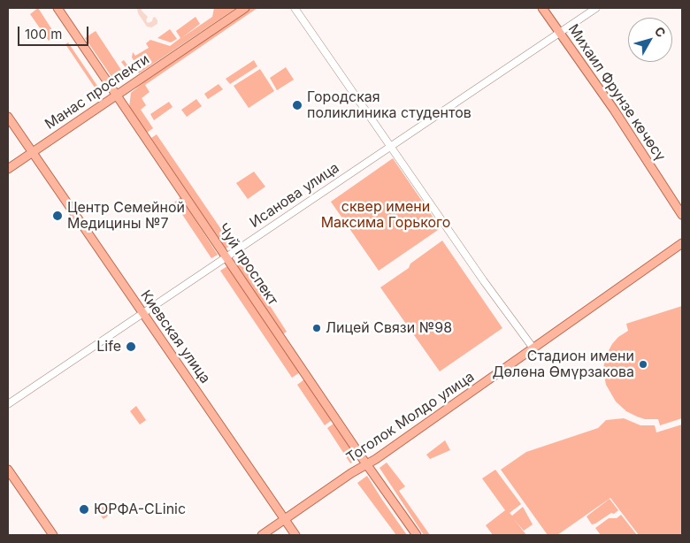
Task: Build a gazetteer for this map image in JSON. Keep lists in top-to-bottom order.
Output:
{
  "streets": {
    "main road": [
      "Манас проспекти",
      "Михаил Фрунзе көчөсү",
      "Чуй проспект",
      "Киевская улица",
      "Тоголок Молдо улица"
    ],
    "street": ["Исанова улица"]
  },
  "crossings": [
    ["Манас проспекти", "Чуй проспект"],
    ["Манас проспекти", "Киевская улица"],
    ["Михаил Фрунзе көчөсү", "Исанова улица"],
    ["Исанова улица", "Чуй проспект"],
    ["Исанова улица", "Киевская улица"],
    ["Чуй проспект", "Тоголок Молдо улица"],
    ["Киевская улица", "Тоголок Молдо улица"]
  ],
  "parks": ["сквер имени Максима Горького"],
  "places": [
    "Городская поликлиника студентов",
    "Центр Семейной Медицины №7",
    "Лицей Связи №98",
    "Life",
    "Стадион имени Дөлөна Өмүрзакова",
    "ЮРФА-CLinic"
  ],
  "scale_bar": "100 m",
  "north": "top right"
}
